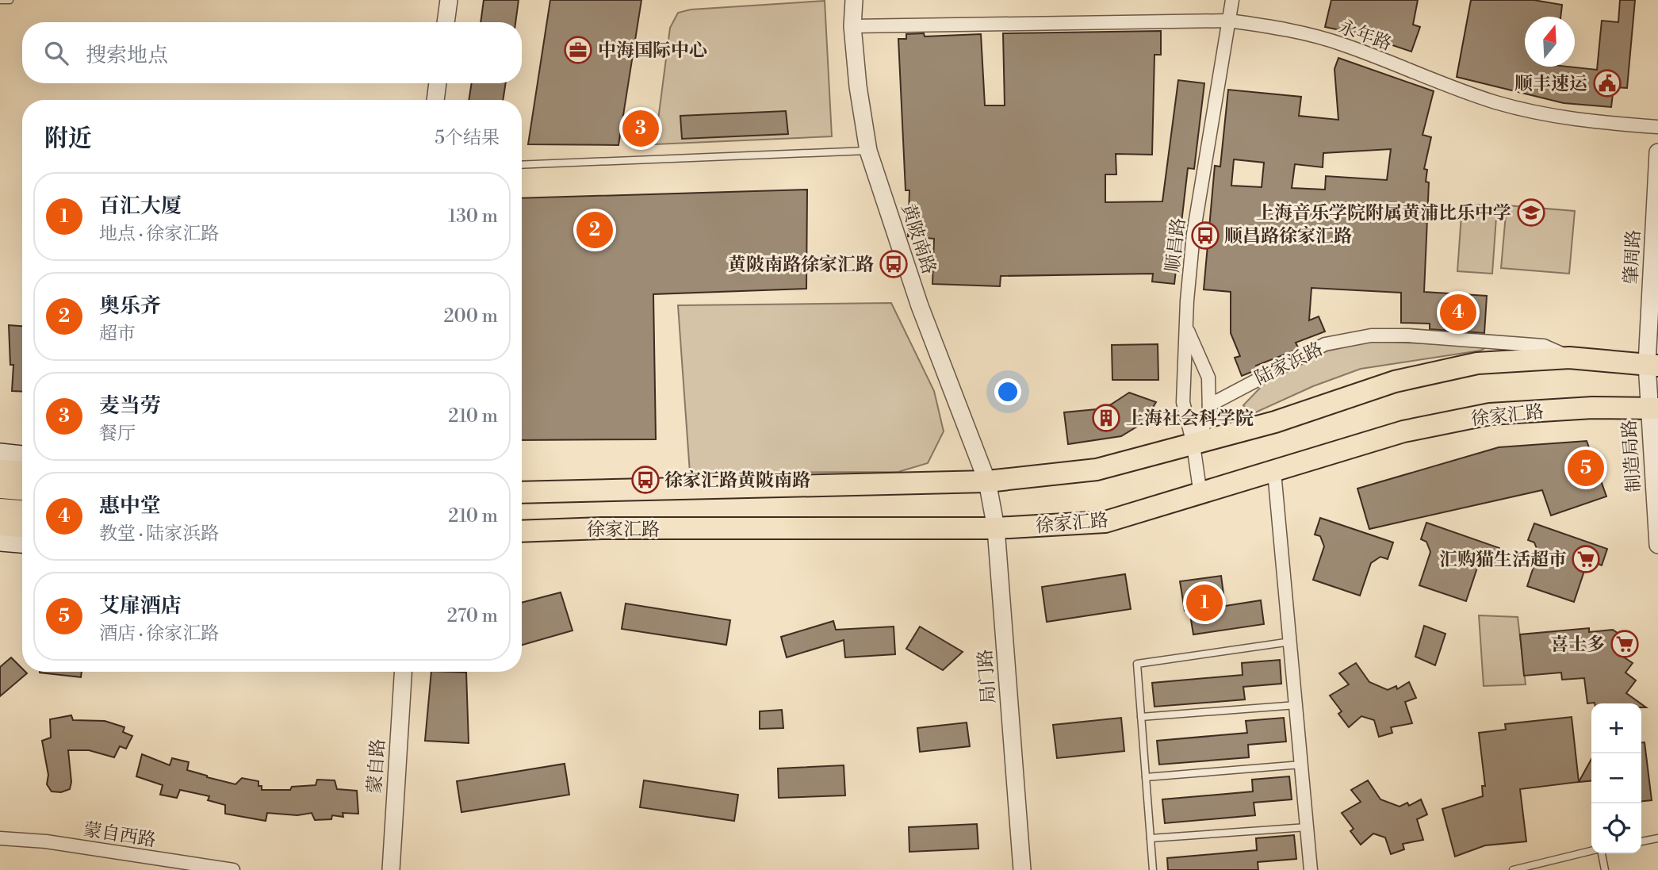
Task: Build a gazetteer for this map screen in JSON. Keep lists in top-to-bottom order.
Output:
{
  "streets": {
    "main road": ["徐家汇路"],
    "street": [
      "永年路",
      "黄陂南路",
      "顺昌路",
      "肇周路",
      "陆家浜路",
      "制造局路",
      "局门路",
      "蒙自路",
      "蒙自西路"
    ]
  },
  "crossings": [
    ["永年路", "黄陂南路"],
    ["永年路", "顺昌路"],
    ["黄陂南路", "局门路"],
    ["顺昌路", "徐家汇路"],
    ["肇周路", "制造局路"],
    ["徐家汇路", "制造局路"],
    ["徐家汇路", "局门路"]
  ],
  "places": {
    "office": ["中海国际中心"],
    "public building": ["顺丰速运"],
    "school or university": ["上海音乐学院附属黄浦比乐中学"],
    "bus stop": ["顺昌路徐家汇路", "黄陂南路徐家汇路", "徐家汇路黄陂南路"],
    "building": ["上海社会科学院"],
    "supermarket": ["汇购猫生活超市", "喜士多"]
  },
  "north": "top",
  "page": {
    "search": "搜索地点",
    "heading": ["附近", "5个结果"],
    "pins": [
      "3",
      "2",
      "4",
      "5",
      "1"
    ],
    "list": [
      {
        "mark": "1",
        "name": "百汇大厦",
        "note": "地点 · 徐家汇路",
        "value": "130 m"
      },
      {
        "mark": "2",
        "name": "奥乐齐",
        "note": "超市",
        "value": "200 m"
      },
      {
        "mark": "3",
        "name": "麦当劳",
        "note": "餐厅",
        "value": "210 m"
      },
      {
        "mark": "4",
        "name": "惠中堂",
        "note": "教堂 · 陆家浜路",
        "value": "210 m"
      },
      {
        "mark": "5",
        "name": "艾扉酒店",
        "note": "酒店 · 徐家汇路",
        "value": "270 m"
      }
    ],
    "map_buttons": ["+", "−"]
  }
}
